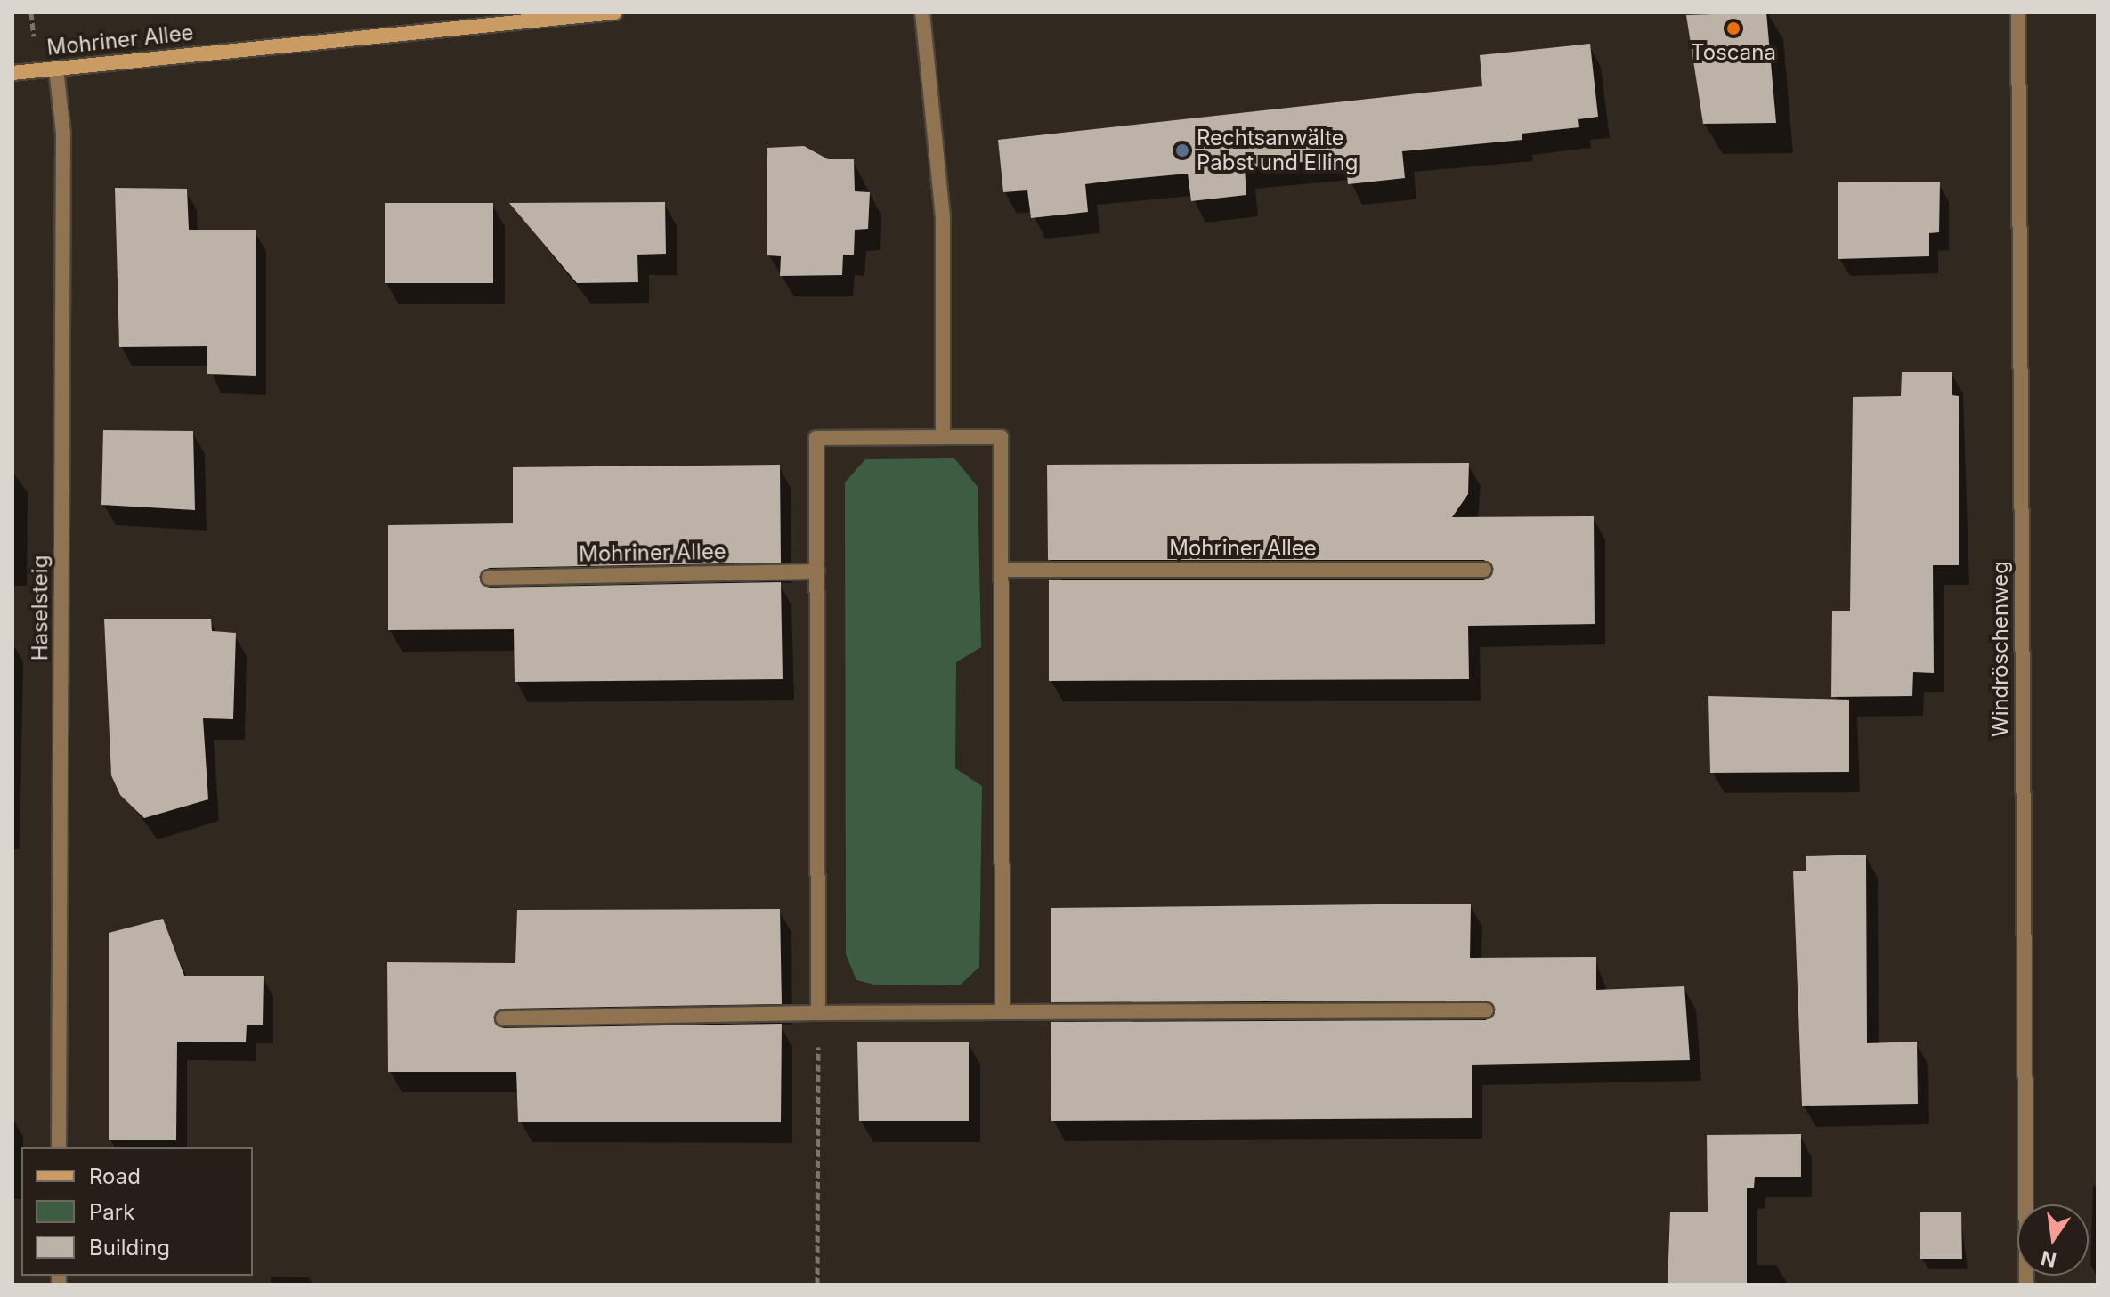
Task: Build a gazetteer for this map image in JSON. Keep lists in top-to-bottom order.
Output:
{
  "streets": {
    "main road": ["Mohriner Allee"],
    "street": ["Haselsteig", "Windröschenweg"]
  },
  "crossings": [
    ["Mohriner Allee", "Haselsteig"]
  ],
  "places": ["Toscana", "Rechtsanwälte Pabst und Elling"],
  "legend": ["Road", "Park", "Building"],
  "north": "bottom"
}
